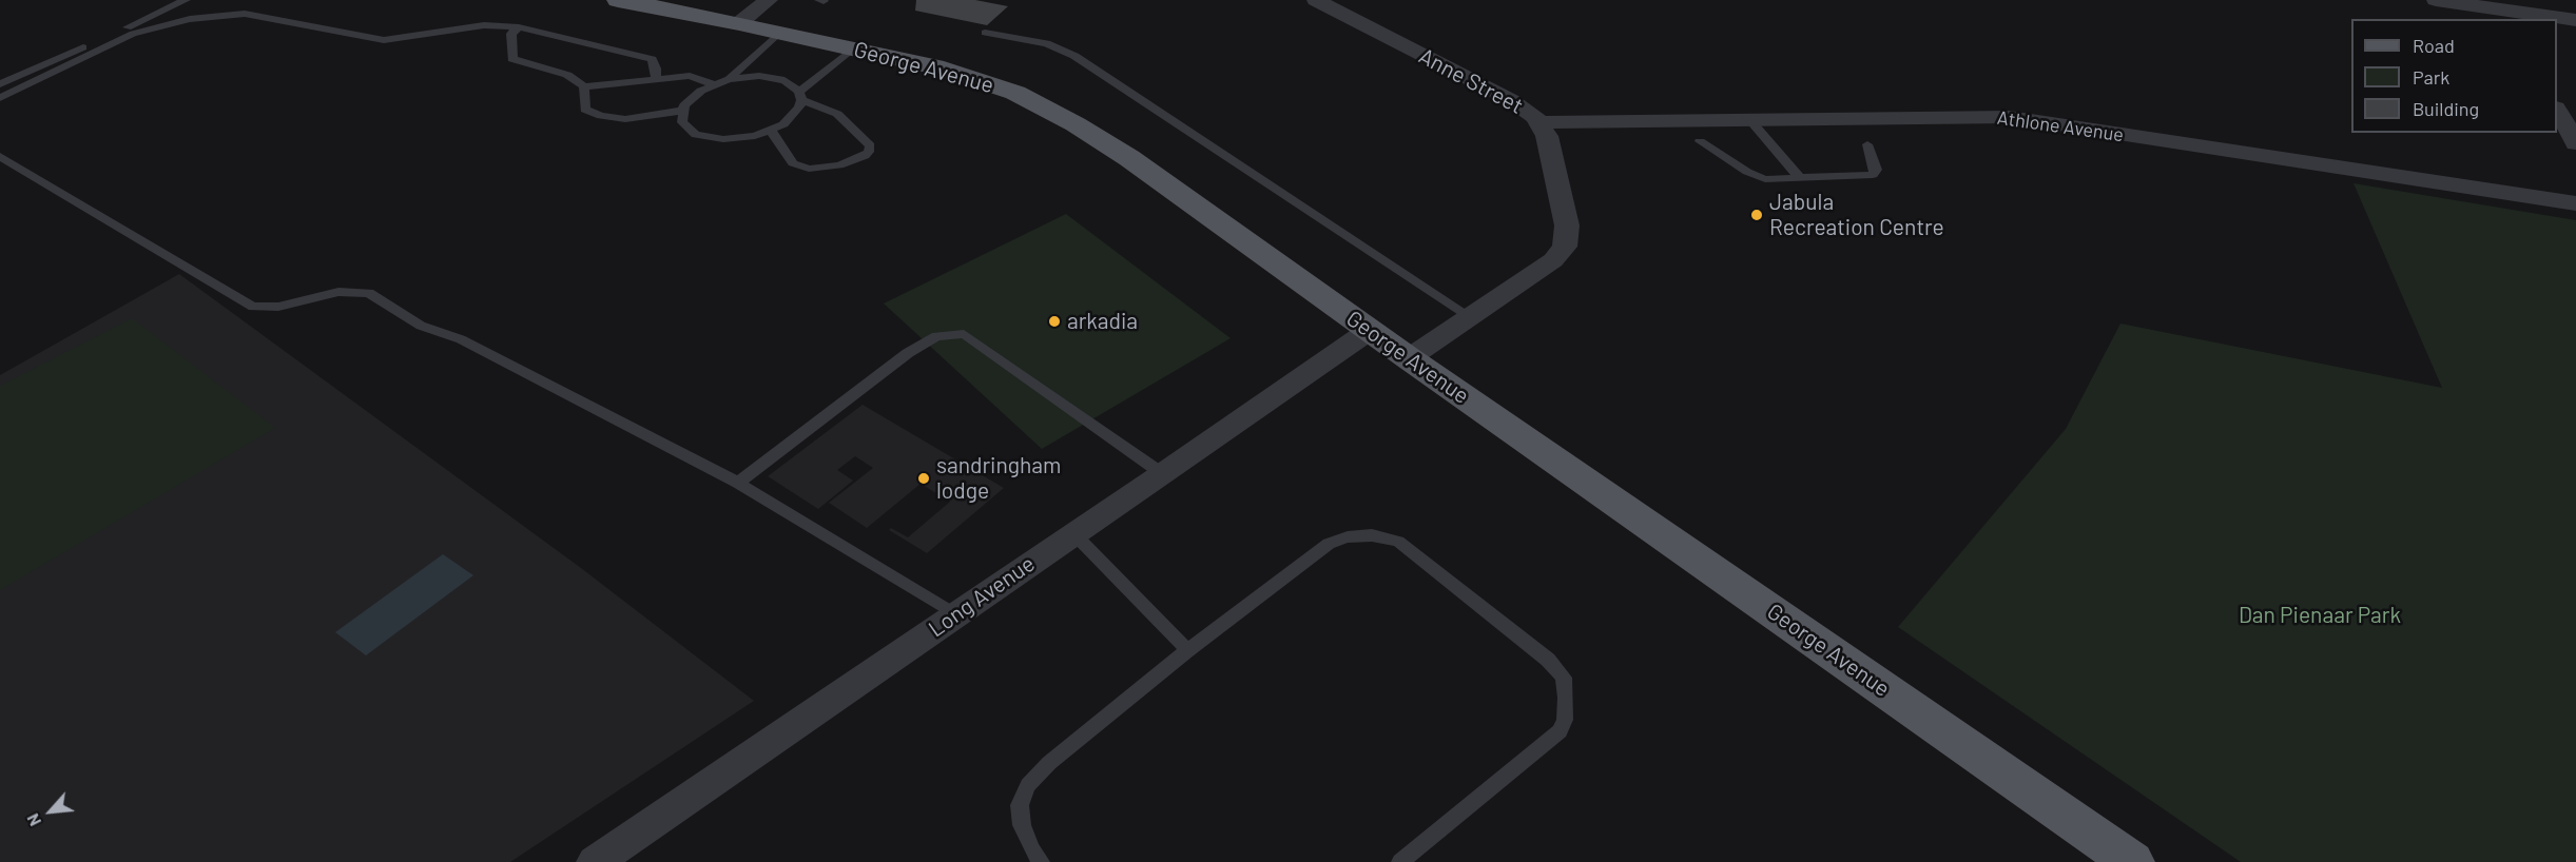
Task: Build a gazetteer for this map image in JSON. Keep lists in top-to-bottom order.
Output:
{
  "streets": {
    "main road": ["George Avenue"],
    "street": ["Anne Street", "Athlone Avenue", "Long Avenue"]
  },
  "crossings": [
    ["George Avenue", "Anne Street"],
    ["George Avenue", "Long Avenue"],
    ["Anne Street", "Athlone Avenue"]
  ],
  "parks": ["Dan Pienaar Park"],
  "places": ["Jabula Recreation Centre", "arkadia", "sandringham lodge"],
  "legend": ["Road", "Park", "Building"],
  "north": "bottom left"
}
